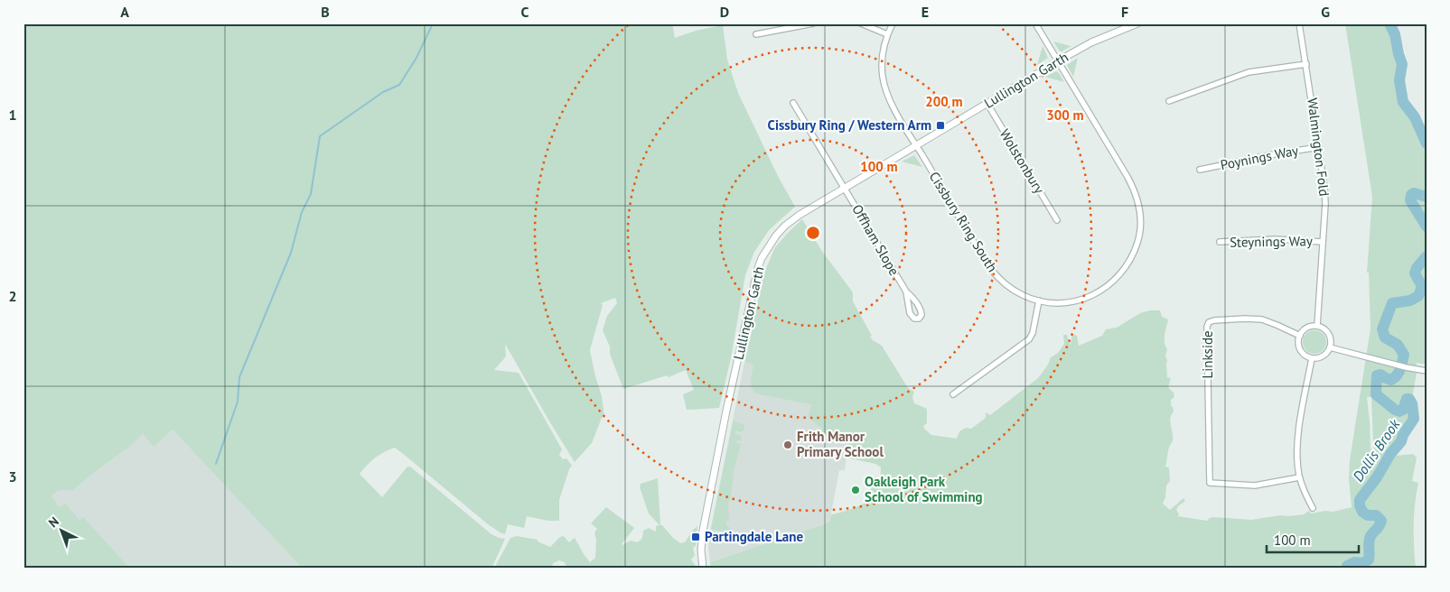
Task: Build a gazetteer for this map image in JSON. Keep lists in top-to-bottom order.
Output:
{
  "streets": {
    "street": [
      "Lullington Garth",
      "Walmington Fold",
      "Poynings Way",
      "Wolstonbury",
      "Cissbury Ring South",
      "Offham Slope",
      "Steynings Way",
      "Linkside"
    ]
  },
  "crossings": [
    ["Lullington Garth", "Wolstonbury"],
    ["Lullington Garth", "Cissbury Ring South"],
    ["Lullington Garth", "Offham Slope"],
    ["Walmington Fold", "Poynings Way"],
    ["Walmington Fold", "Steynings Way"],
    ["Walmington Fold", "Linkside"]
  ],
  "water": ["Dollis Brook"],
  "places": {
    "transit": ["Cissbury Ring / Western Arm", "Partingdale Lane"],
    "other": ["Frith Manor Primary School", "Oakleigh Park School of Swimming"]
  },
  "scale_bar": "100 m",
  "north": "top left",
  "grid": {
    "columns": [
      "A",
      "B",
      "C",
      "D",
      "E",
      "F",
      "G"
    ],
    "rows": ["1", "2", "3"]
  },
  "rings": ["200 m", "300 m", "100 m"]
}
